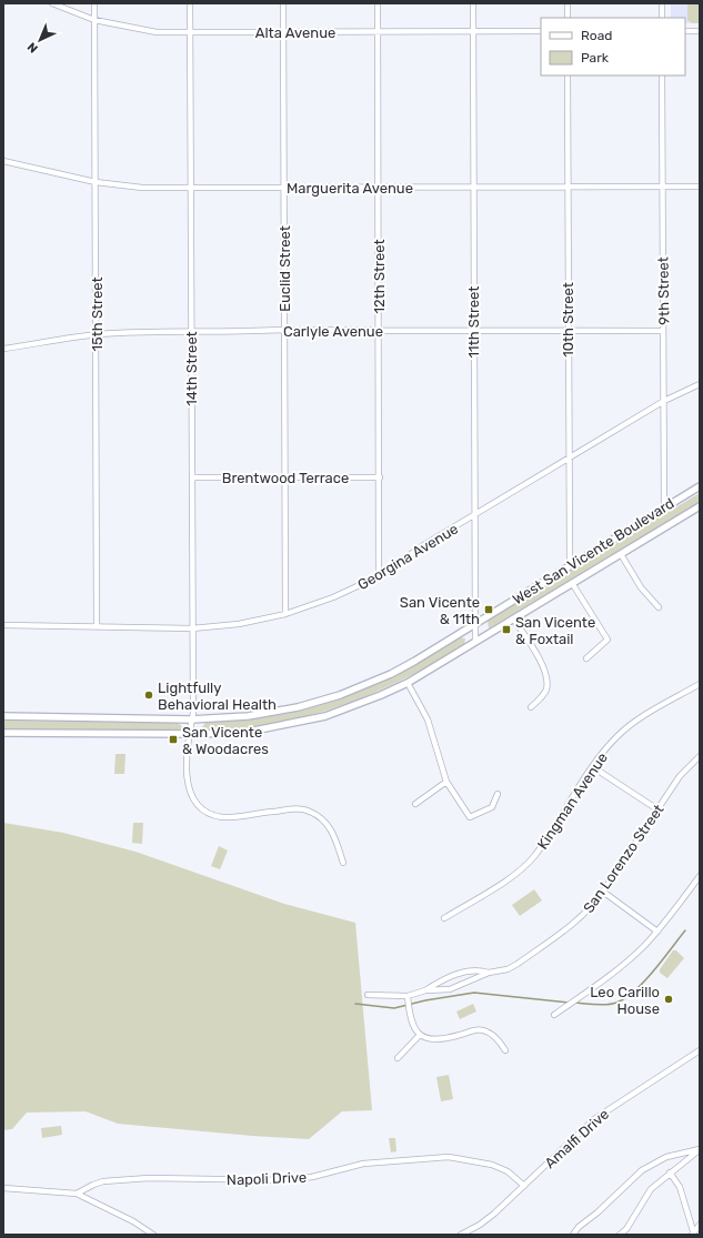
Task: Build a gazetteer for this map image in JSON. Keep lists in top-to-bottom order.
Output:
{
  "streets": {
    "main road": ["West San Vicente Boulevard"],
    "street": [
      "Alta Avenue",
      "Marguerita Avenue",
      "Euclid Street",
      "12th Street",
      "9th Street",
      "15th Street",
      "10th Street",
      "11th Street",
      "Carlyle Avenue",
      "14th Street",
      "Brentwood Terrace",
      "Georgina Avenue",
      "Kingman Avenue",
      "San Lorenzo Street",
      "Amalfi Drive",
      "Napoli Drive"
    ]
  },
  "crossings": [
    ["Alta Avenue", "Euclid Street"],
    ["Alta Avenue", "12th Street"],
    ["Alta Avenue", "15th Street"],
    ["Alta Avenue", "11th Street"],
    ["Alta Avenue", "14th Street"],
    ["Marguerita Avenue", "Euclid Street"],
    ["Marguerita Avenue", "12th Street"],
    ["Marguerita Avenue", "9th Street"],
    ["Marguerita Avenue", "15th Street"],
    ["Marguerita Avenue", "10th Street"],
    ["Marguerita Avenue", "11th Street"],
    ["Marguerita Avenue", "14th Street"],
    ["Euclid Street", "Carlyle Avenue"],
    ["Euclid Street", "Brentwood Terrace"],
    ["Euclid Street", "Georgina Avenue"],
    ["12th Street", "Carlyle Avenue"],
    ["12th Street", "Brentwood Terrace"],
    ["12th Street", "Georgina Avenue"],
    ["9th Street", "Carlyle Avenue"],
    ["9th Street", "West San Vicente Boulevard"],
    ["9th Street", "Georgina Avenue"],
    ["15th Street", "Carlyle Avenue"],
    ["15th Street", "Georgina Avenue"],
    ["10th Street", "Carlyle Avenue"],
    ["10th Street", "West San Vicente Boulevard"],
    ["10th Street", "Georgina Avenue"],
    ["11th Street", "Carlyle Avenue"],
    ["11th Street", "West San Vicente Boulevard"],
    ["11th Street", "Georgina Avenue"],
    ["Carlyle Avenue", "14th Street"],
    ["14th Street", "Brentwood Terrace"],
    ["14th Street", "West San Vicente Boulevard"],
    ["14th Street", "Georgina Avenue"],
    ["Amalfi Drive", "Napoli Drive"]
  ],
  "places": {
    "transit": ["San Vicente & 11th", "San Vicente & Foxtail", "San Vicente & Woodacres"],
    "other": ["Lightfully Behavioral Health", "Leo Carillo House"]
  },
  "legend": ["Road", "Park"],
  "north": "bottom left"
}
